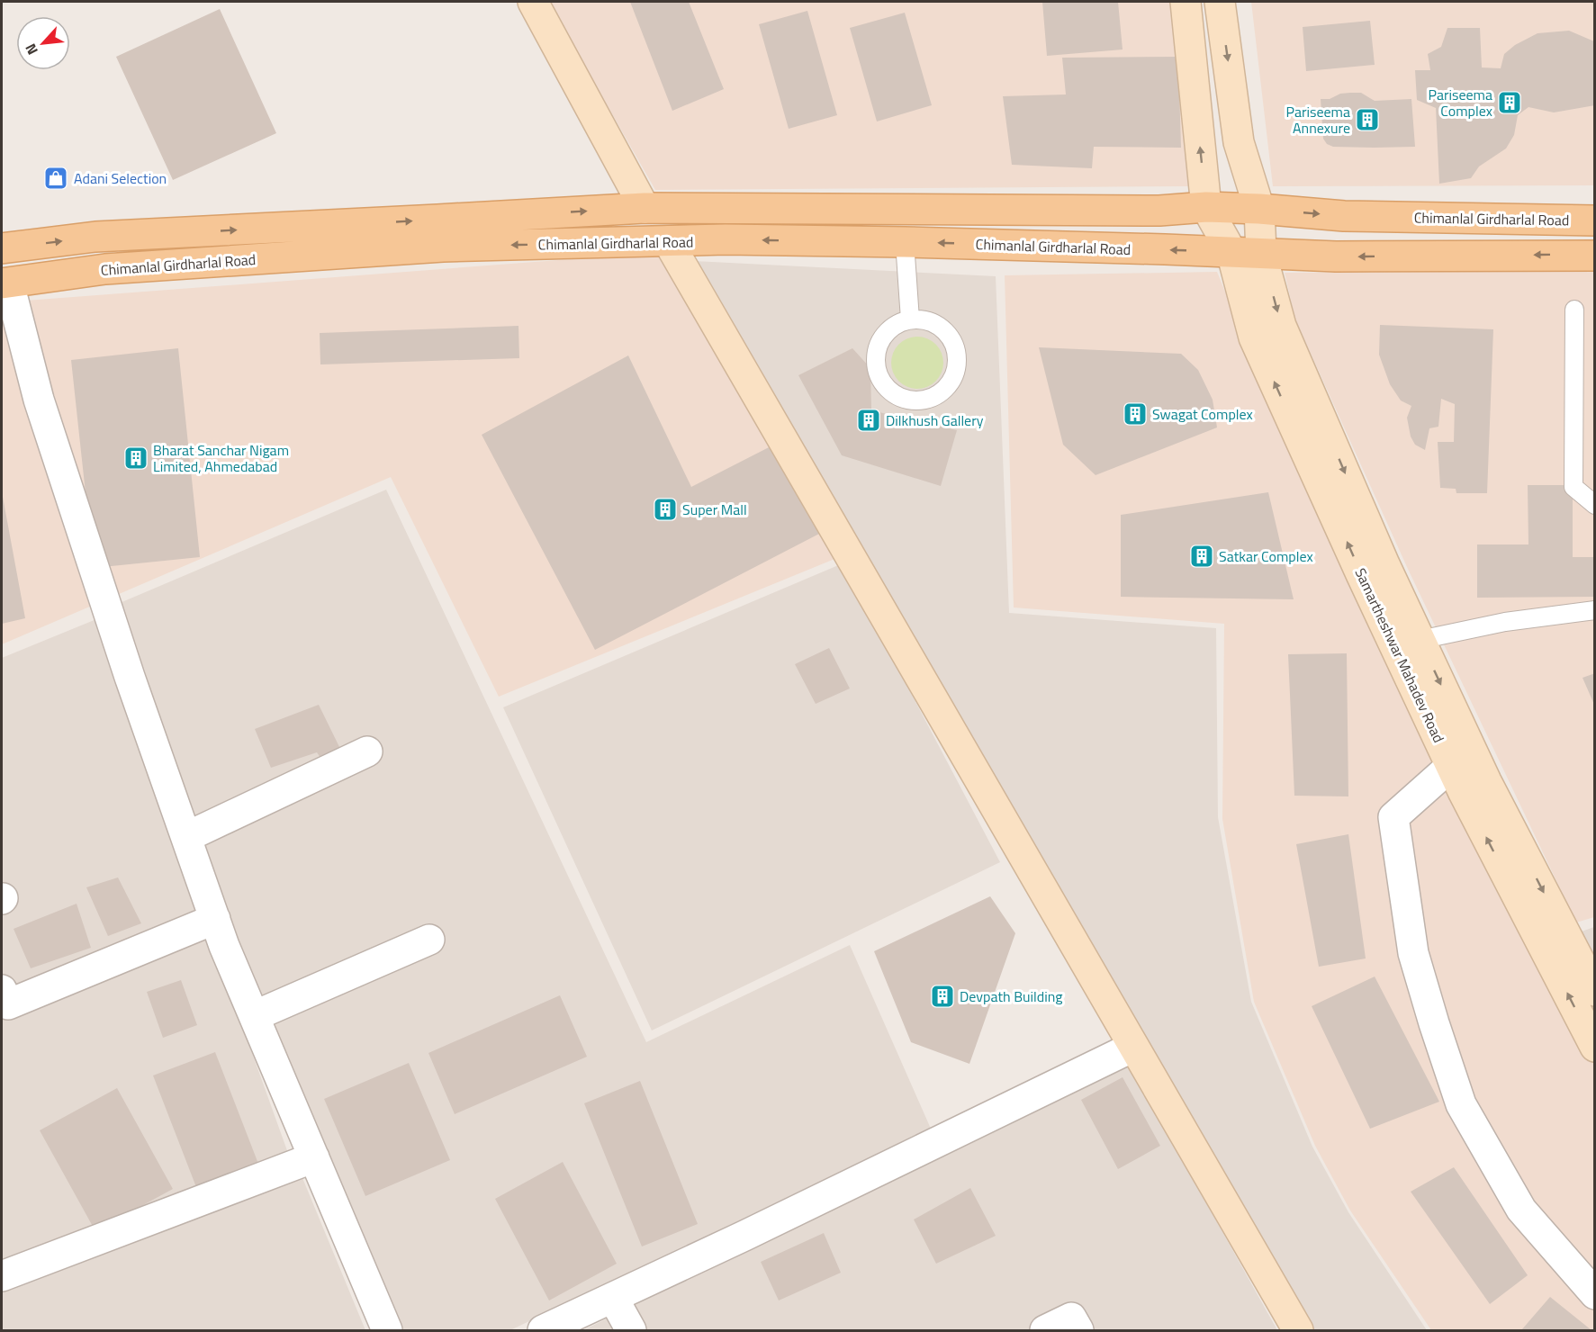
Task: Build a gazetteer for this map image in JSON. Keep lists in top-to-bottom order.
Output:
{
  "streets": {
    "main road": ["Chimanlal Girdharlal Road", "Samartheshwar Mahadev Road"]
  },
  "crossings": [
    ["Chimanlal Girdharlal Road", "Samartheshwar Mahadev Road"]
  ],
  "places": {
    "building": [
      "Pariseema Complex",
      "Pariseema Annexure",
      "Swagat Complex",
      "Dilkhush Gallery",
      "Bharat Sanchar Nigam Limited, Ahmedabad",
      "Super Mall",
      "Satkar Complex",
      "Devpath Building"
    ],
    "shop": ["Adani Selection"]
  },
  "north": "bottom left"
}
